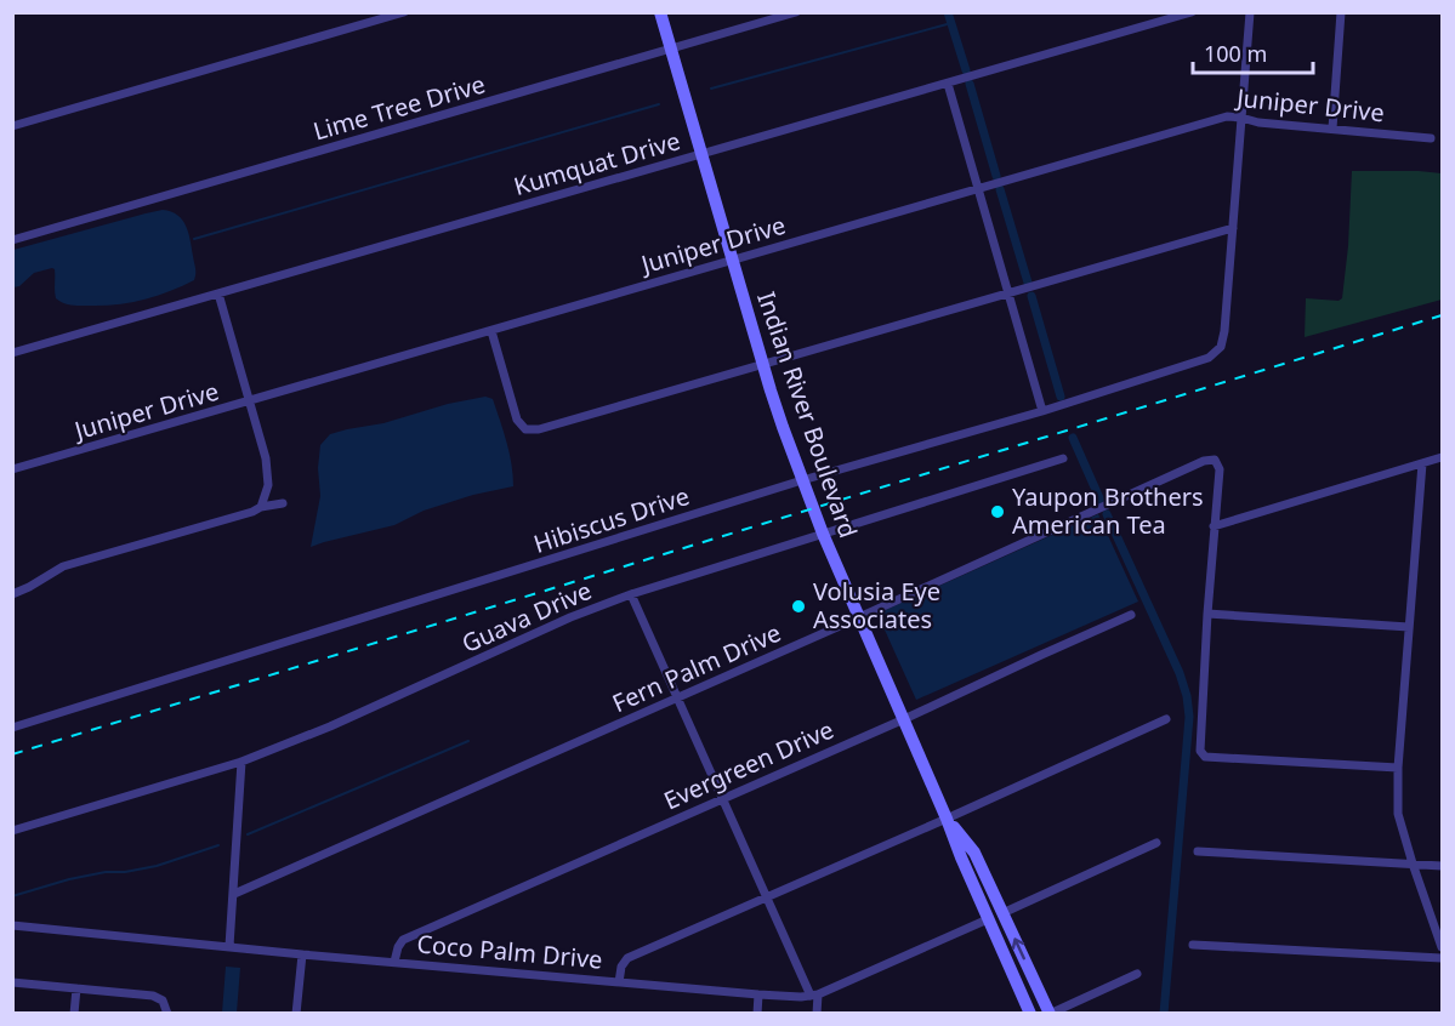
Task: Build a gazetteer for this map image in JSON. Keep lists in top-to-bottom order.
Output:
{
  "streets": {
    "main road": ["Indian River Boulevard"],
    "street": [
      "Juniper Drive",
      "Lime Tree Drive",
      "Kumquat Drive",
      "Hibiscus Drive",
      "Guava Drive",
      "Fern Palm Drive",
      "Evergreen Drive",
      "Coco Palm Drive"
    ]
  },
  "crossings": [
    ["Juniper Drive", "Indian River Boulevard"],
    ["Lime Tree Drive", "Indian River Boulevard"],
    ["Kumquat Drive", "Indian River Boulevard"],
    ["Indian River Boulevard", "Hibiscus Drive"],
    ["Indian River Boulevard", "Guava Drive"],
    ["Indian River Boulevard", "Fern Palm Drive"],
    ["Indian River Boulevard", "Evergreen Drive"],
    ["Evergreen Drive", "Coco Palm Drive"]
  ],
  "places": ["Yaupon Brothers American Tea", "Volusia Eye Associates"],
  "scale_bar": "100 m"
}
